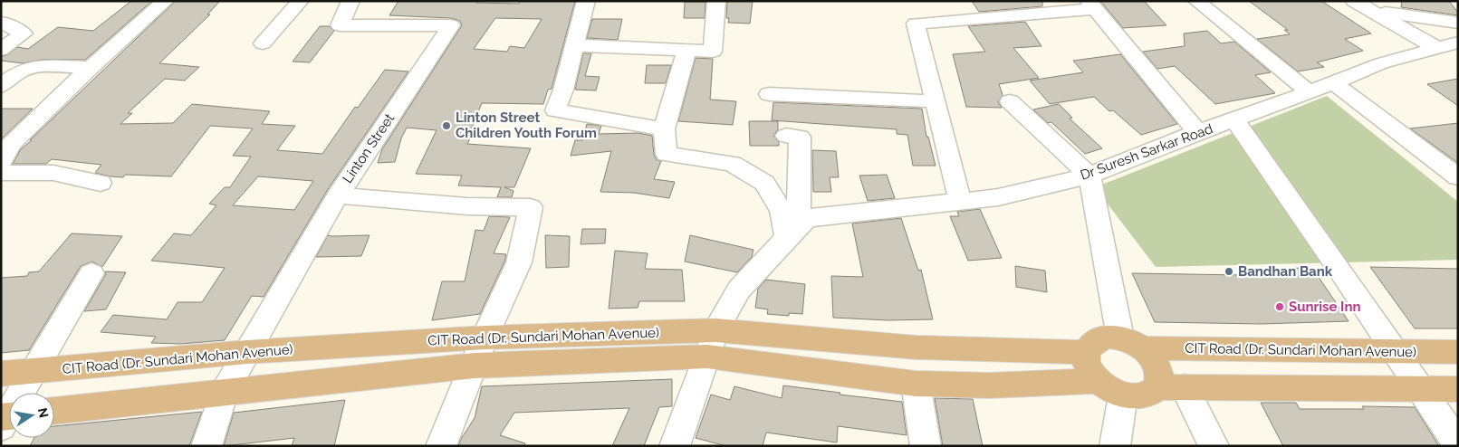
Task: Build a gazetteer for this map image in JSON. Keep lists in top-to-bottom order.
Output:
{
  "streets": {
    "main road": ["CIT Road (Dr. Sundari Mohan Avenue)"],
    "street": ["Linton Street", "Dr Suresh Sarkar Road"]
  },
  "crossings": [
    ["Linton Street", "CIT Road (Dr. Sundari Mohan Avenue)"]
  ],
  "places": ["Linton Street Children Youth Forum", "Bandhan Bank", "Sunrise Inn"],
  "north": "right"
}
